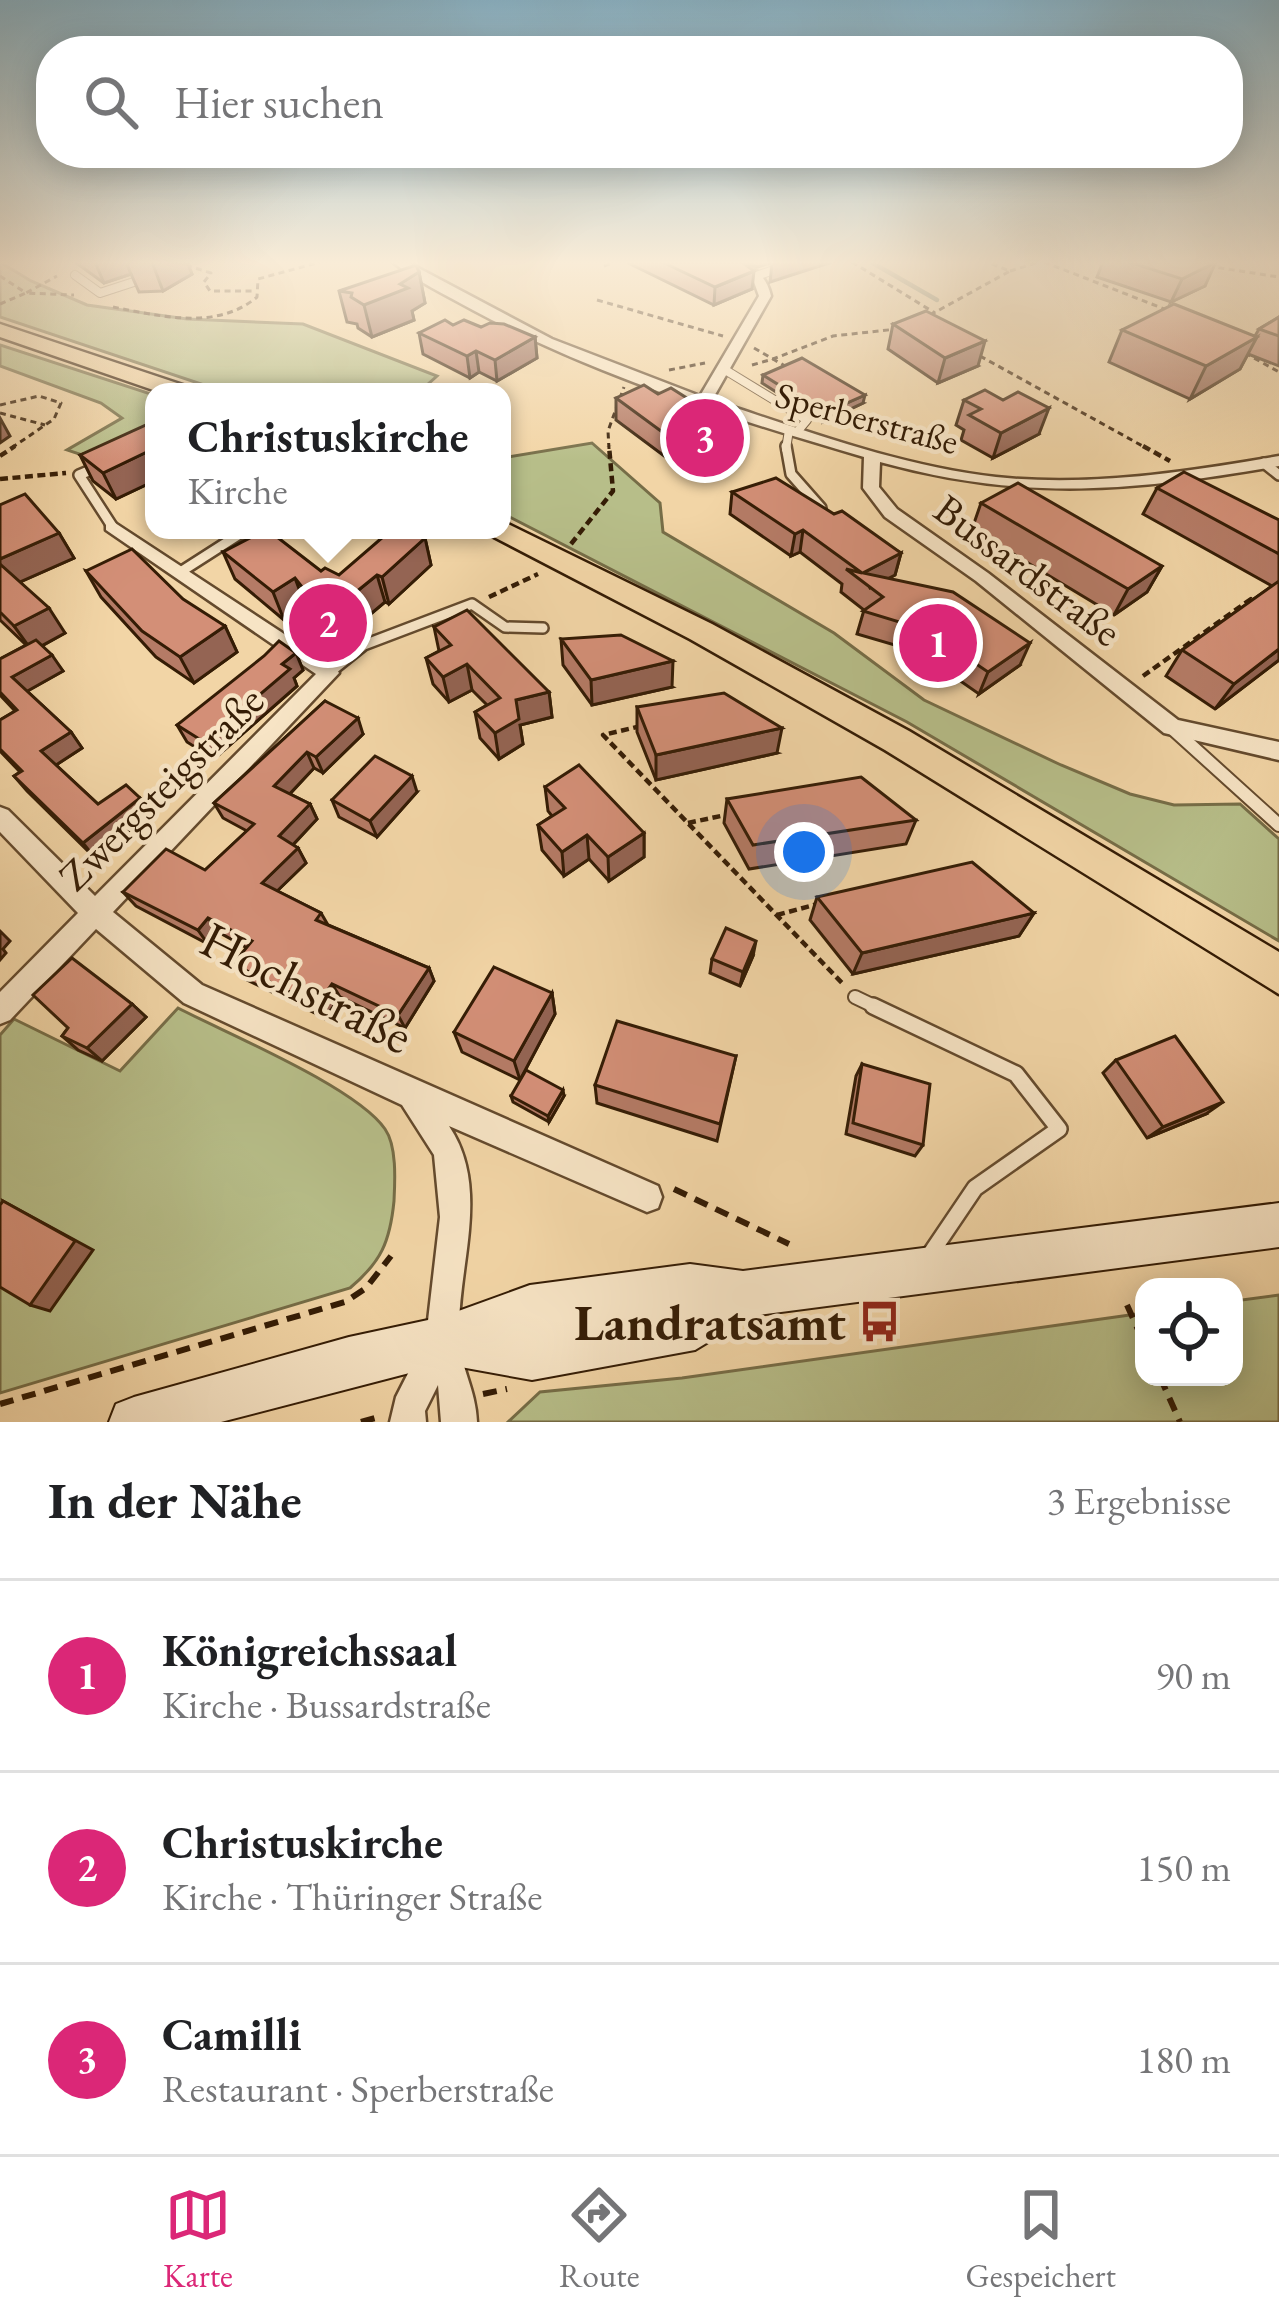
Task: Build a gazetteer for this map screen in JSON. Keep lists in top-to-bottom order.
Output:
{
  "streets": {
    "street": [
      "Sperberstraße",
      "Bussardstraße",
      "Zwergsteigstraße",
      "Hochstraße"
    ]
  },
  "crossings": [
    ["Sperberstraße", "Bussardstraße"],
    ["Zwergsteigstraße", "Hochstraße"]
  ],
  "places": {
    "bus stop": ["Landratsamt"]
  },
  "page": {
    "search": "Hier suchen",
    "popup": ["Christuskirche", "Kirche"],
    "pins": ["3", "2", "1"],
    "heading": ["In der Nähe", "3 Ergebnisse"],
    "list": [
      {
        "mark": "1",
        "name": "Königreichssaal",
        "note": "Kirche · Bussardstraße",
        "value": "90 m"
      },
      {
        "mark": "2",
        "name": "Christuskirche",
        "note": "Kirche · Thüringer Straße",
        "value": "150 m"
      },
      {
        "mark": "3",
        "name": "Camilli",
        "note": "Restaurant · Sperberstraße",
        "value": "180 m"
      }
    ],
    "nav": ["Karte", "Route", "Gespeichert"]
  }
}
